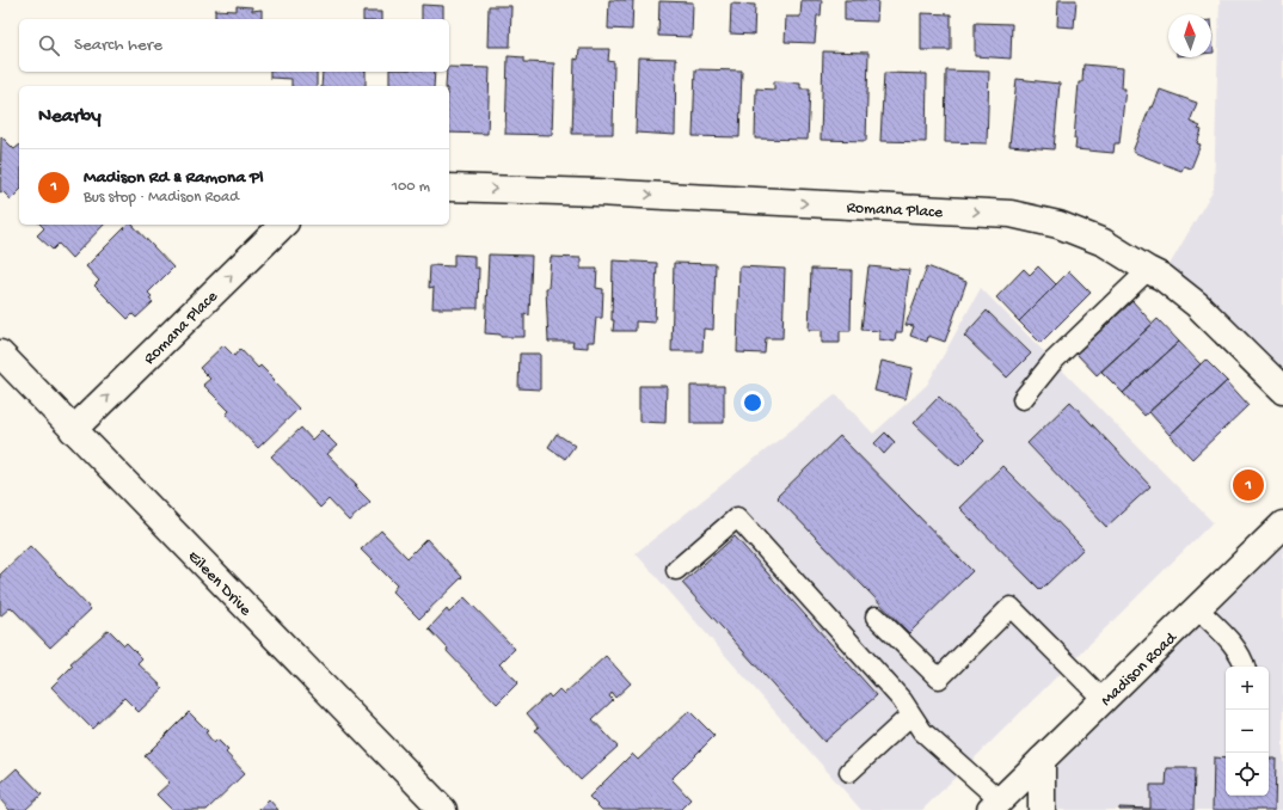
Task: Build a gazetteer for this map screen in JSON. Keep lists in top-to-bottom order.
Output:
{
  "streets": {
    "street": ["Romana Place", "Eileen Drive", "Madison Road"]
  },
  "crossings": [
    ["Romana Place", "Eileen Drive"]
  ],
  "one_way": ["Romana Place"],
  "north": "top",
  "page": {
    "search": "Search here",
    "heading": "Nearby",
    "list": [
      {
        "mark": "1",
        "name": "Madison Rd & Ramona Pl",
        "note": "Bus stop · Madison Road",
        "value": "100 m"
      }
    ],
    "pins": "1",
    "map_buttons": ["+", "−"]
  }
}
